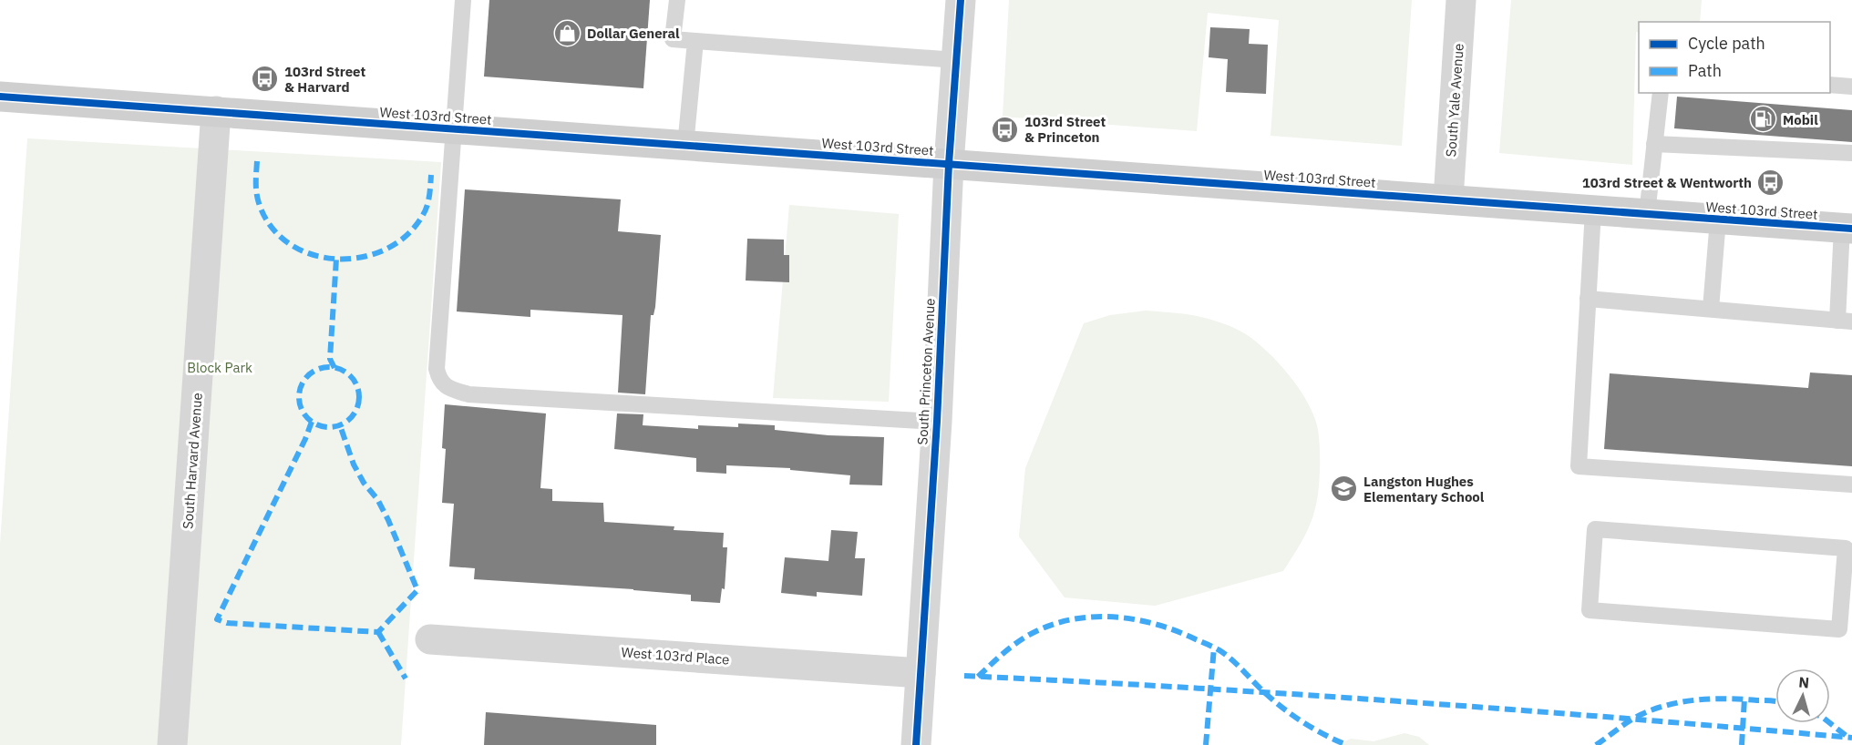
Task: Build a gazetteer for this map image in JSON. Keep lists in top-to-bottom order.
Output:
{
  "streets": {
    "main road": ["West 103rd Street"],
    "street": [
      "South Yale Avenue",
      "South Princeton Avenue",
      "South Harvard Avenue",
      "West 103rd Place"
    ]
  },
  "crossings": [
    ["South Yale Avenue", "West 103rd Street"],
    ["West 103rd Street", "South Princeton Avenue"],
    ["West 103rd Street", "South Harvard Avenue"],
    ["South Princeton Avenue", "West 103rd Place"]
  ],
  "parks": ["Block Park"],
  "places": {
    "shop": ["Dollar General"],
    "bus stop": ["103rd Street & Harvard", "103rd Street & Princeton", "103rd Street & Wentworth"],
    "fuel station": ["Mobil"],
    "school or university": ["Langston Hughes Elementary School"]
  },
  "legend": ["Cycle path", "Path"],
  "north": "top"
}
